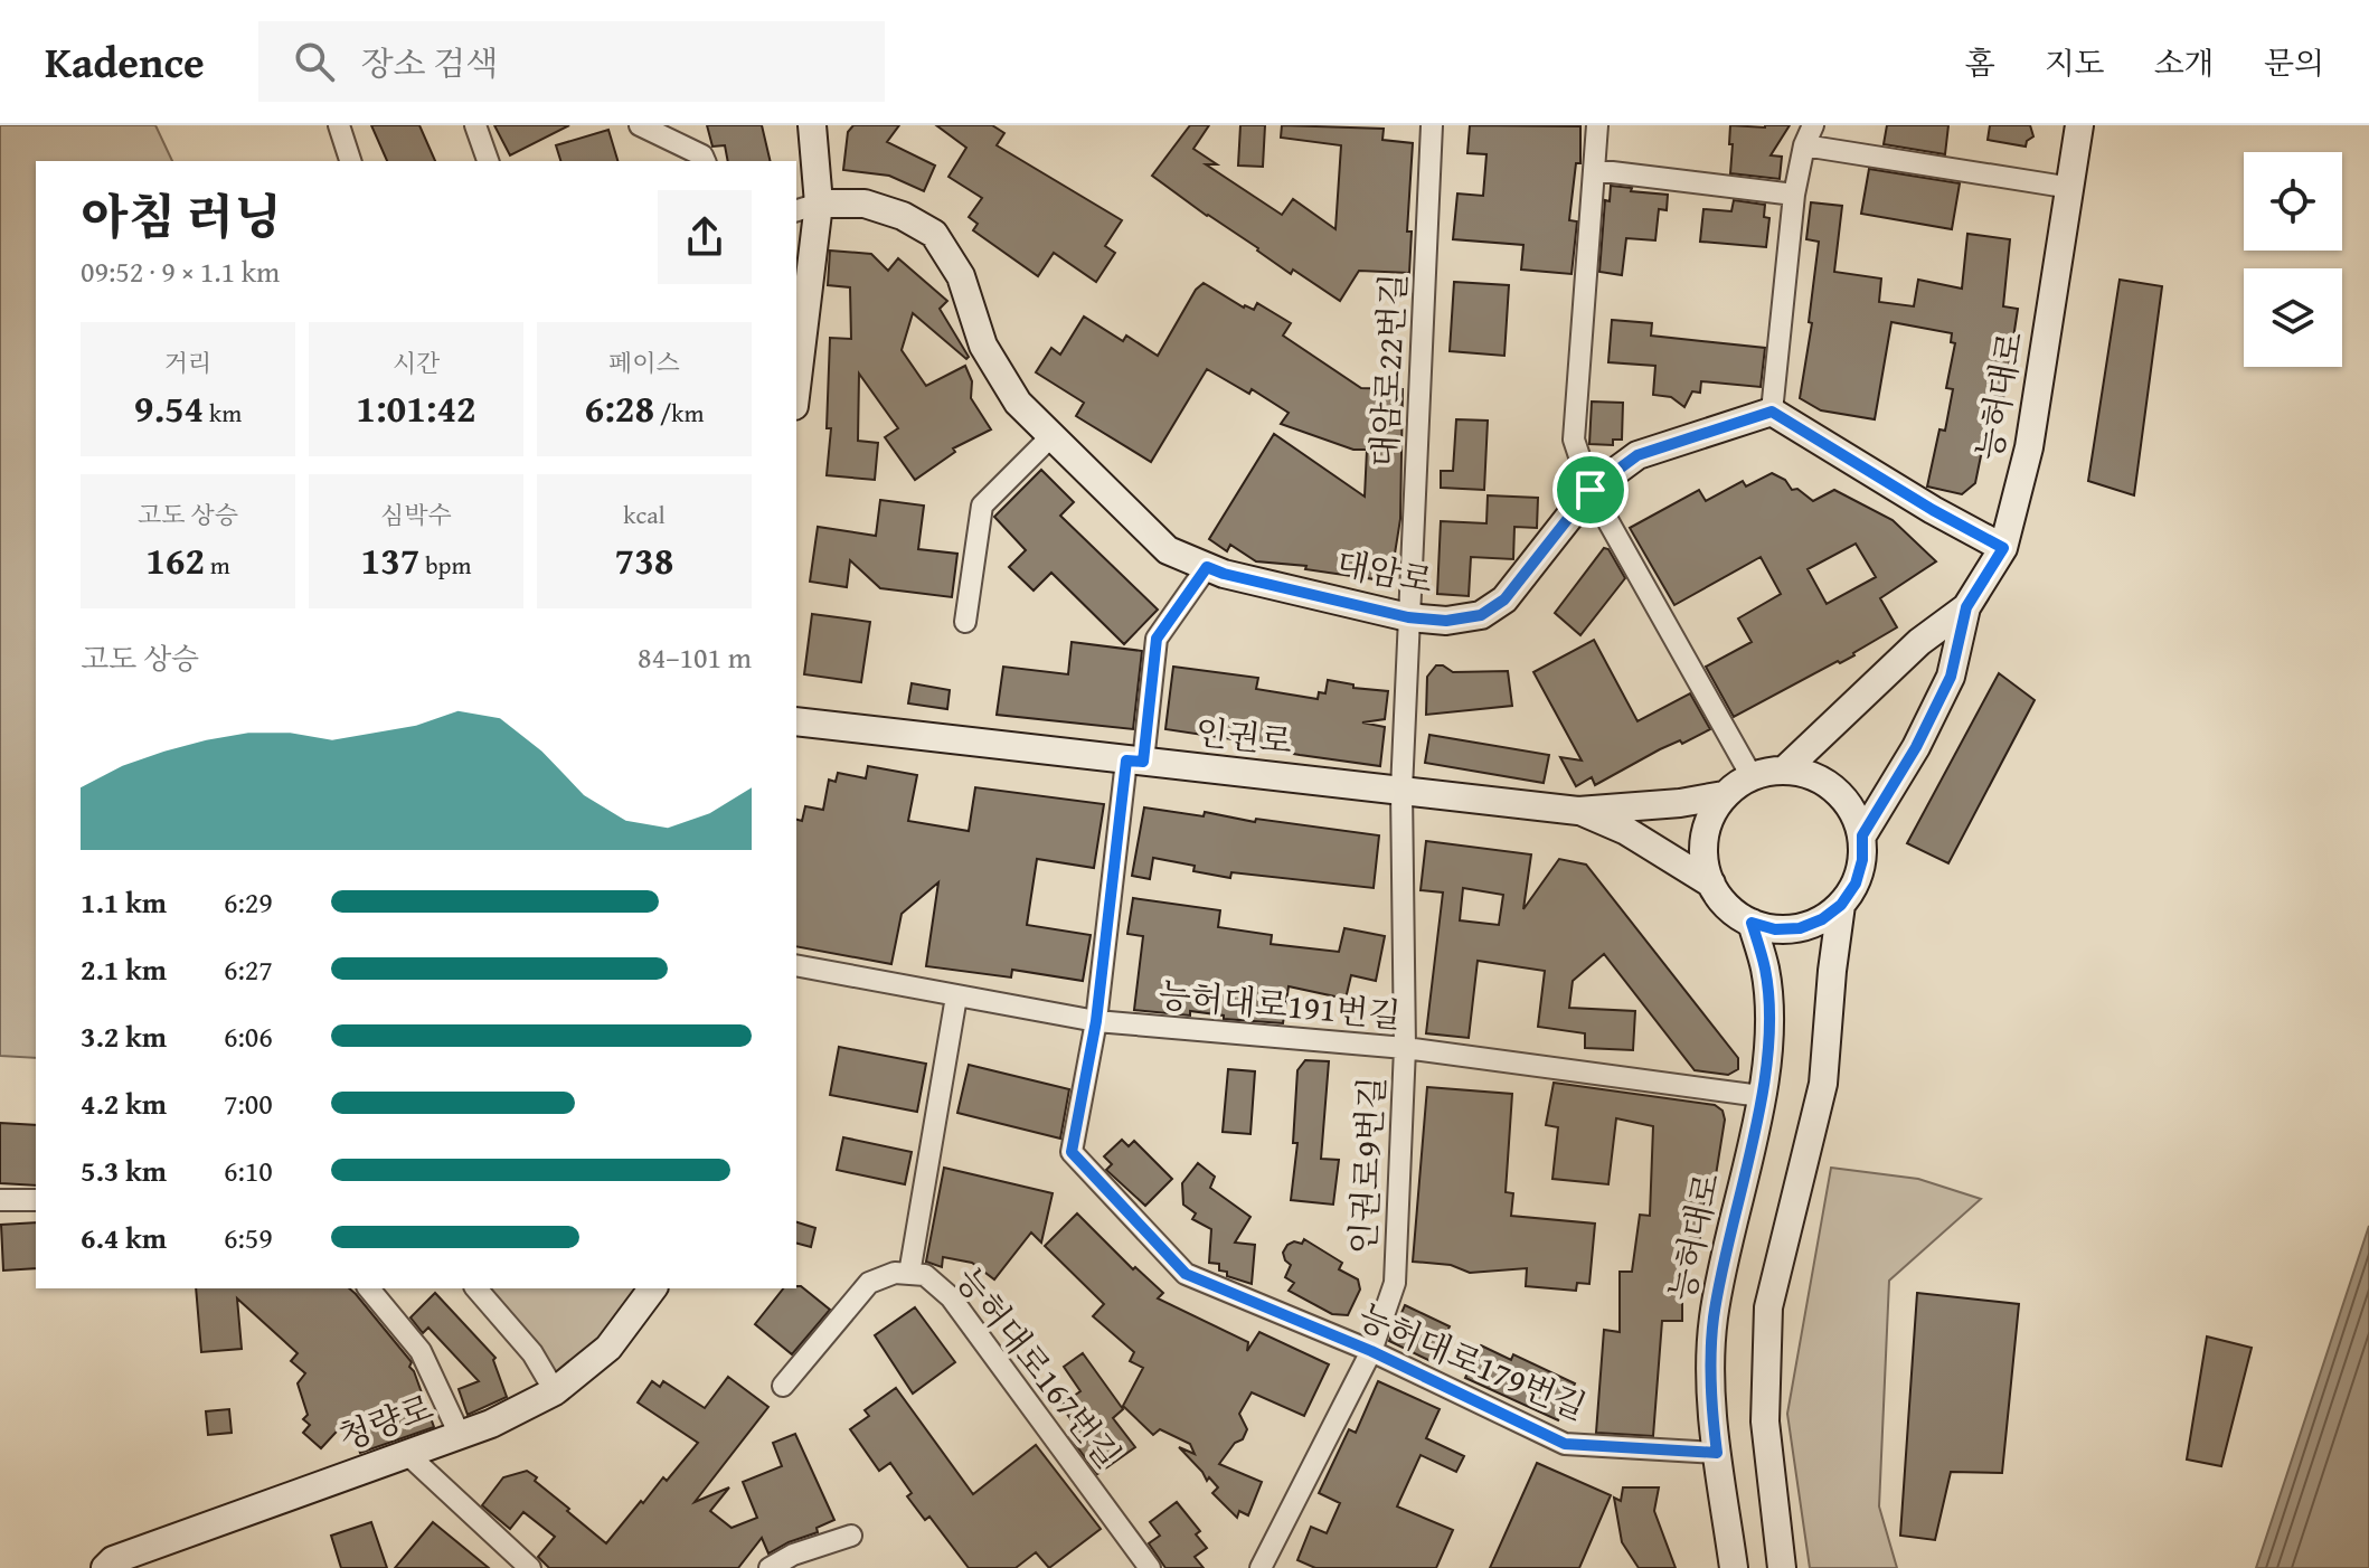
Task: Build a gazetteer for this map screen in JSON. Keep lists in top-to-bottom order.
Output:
{
  "streets": {
    "street": [
      "대암로22번길",
      "능허대로",
      "대암로",
      "인권로",
      "능허대로191번길",
      "인권로9번길",
      "능허대로179번길",
      "능허대로167번길",
      "청량로"
    ]
  },
  "crossings": [
    ["대암로22번길", "대암로"],
    ["대암로22번길", "인권로"],
    ["대암로22번길", "인권로9번길"],
    ["능허대로", "능허대로191번길"],
    ["능허대로", "능허대로179번길"],
    ["대암로", "능허대로179번길"],
    ["인권로", "인권로9번길"],
    ["인권로", "능허대로179번길"],
    ["능허대로191번길", "인권로9번길"],
    ["능허대로191번길", "능허대로179번길"],
    ["인권로9번길", "능허대로179번길"]
  ],
  "page": {
    "header": "Kadence",
    "search": "장소 검색",
    "nav": [
      "홈",
      "지도",
      "소개",
      "문의"
    ],
    "heading": ["아침 러닝", "09:52 · 9 × 1.1 km"],
    "stats": [
      ["거리", "9.54 km"],
      ["시간", "1:01:42"],
      ["페이스", "6:28 /km"],
      ["고도 상승", "162 m"],
      ["심박수", "137 bpm"],
      ["kcal", "738"]
    ],
    "chart": ["고도 상승", "84–101 m"],
    "list": [
      {
        "name": "1.1 km",
        "note": "6:29"
      },
      {
        "name": "2.1 km",
        "note": "6:27"
      },
      {
        "name": "3.2 km",
        "note": "6:06"
      },
      {
        "name": "4.2 km",
        "note": "7:00"
      },
      {
        "name": "5.3 km",
        "note": "6:10"
      },
      {
        "name": "6.4 km",
        "note": "6:59"
      }
    ]
  }
}
